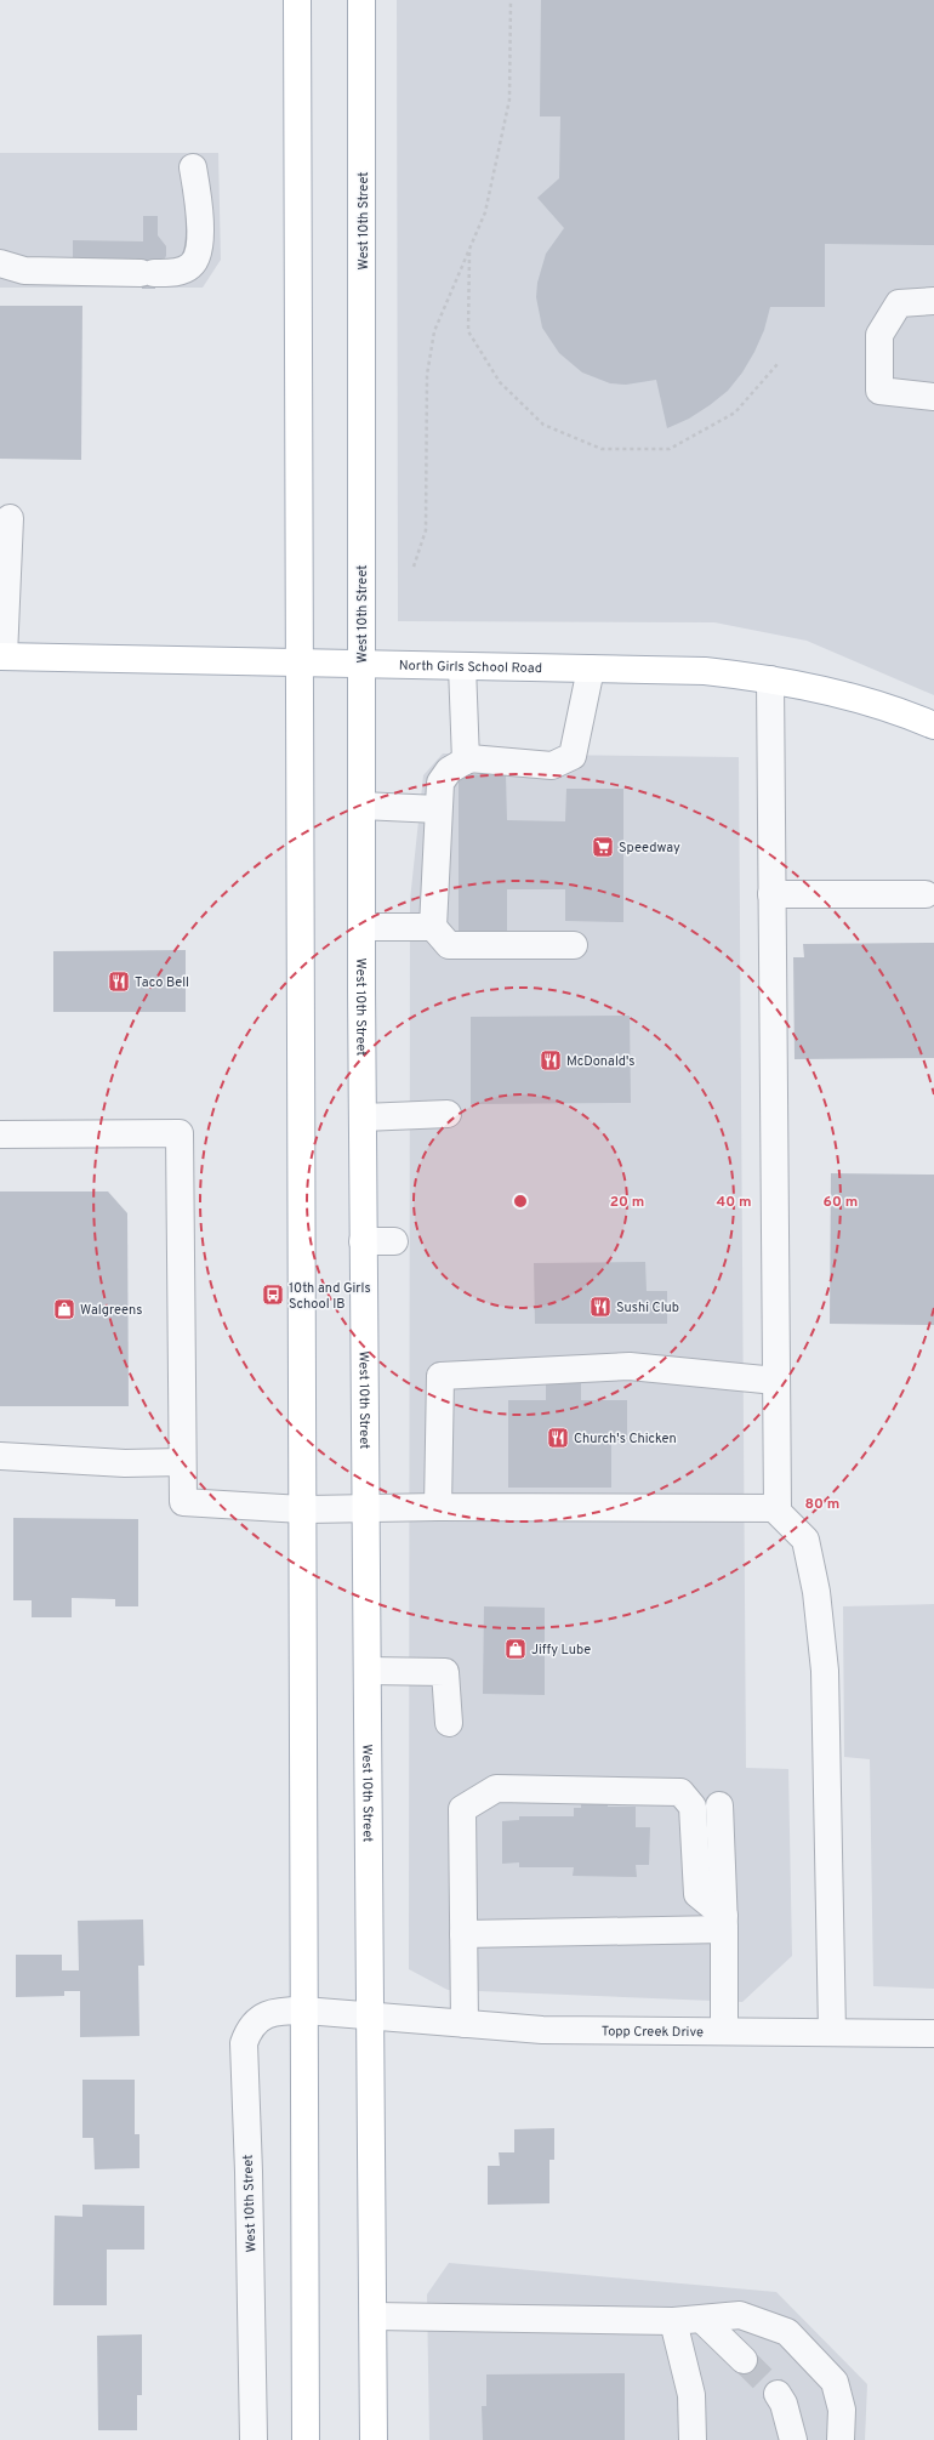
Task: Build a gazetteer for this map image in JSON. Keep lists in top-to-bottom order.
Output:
{
  "streets": {
    "main road": ["West 10th Street", "North Girls School Road"],
    "street": ["Topp Creek Drive"]
  },
  "crossings": [
    ["West 10th Street", "North Girls School Road"],
    ["West 10th Street", "Topp Creek Drive"]
  ],
  "places": {
    "supermarket": ["Speedway"],
    "restaurant": [
      "Taco Bell",
      "McDonald's",
      "Sushi Club",
      "Church's Chicken"
    ],
    "bus stop": ["10th and Girls School IB"],
    "shop": ["Walgreens", "Jiffy Lube"]
  },
  "rings": [
    "20 m",
    "40 m",
    "60 m",
    "80 m"
  ]
}
